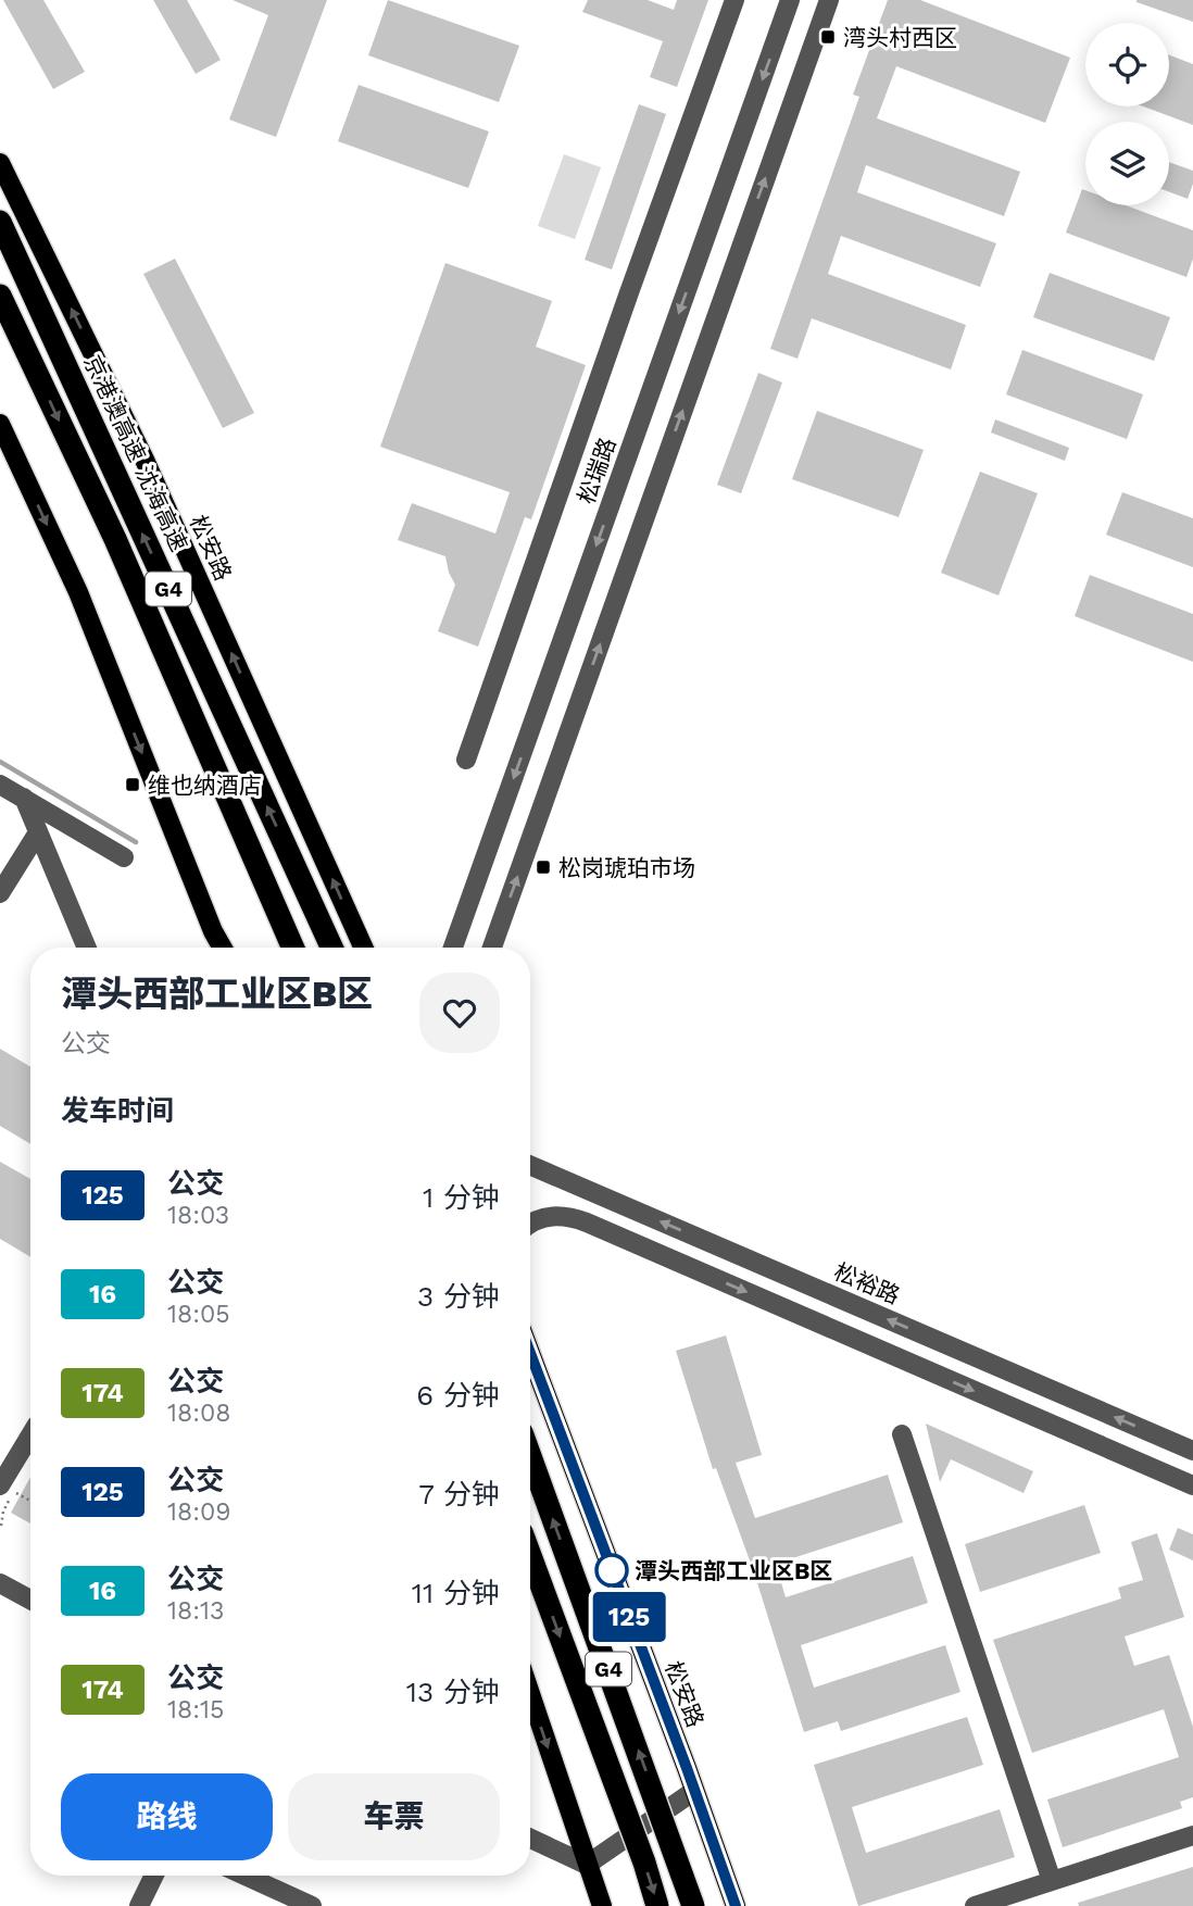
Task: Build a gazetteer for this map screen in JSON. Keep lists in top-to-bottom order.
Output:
{
  "streets": {
    "highway": ["京港澳高速 沈海高速", "G4"],
    "main road": ["松安路"],
    "street": ["松瑞路", "松裕路"]
  },
  "places": {
    "transit": ["湾头村西区", "维也纳酒店", "松岗琥珀市场"],
    "other": ["潭头西部工业区B区"]
  },
  "lines": ["bus line 125"],
  "page": {
    "on_map": "125",
    "heading": [
      ["潭头西部工业区B区", "公交"],
      "发车时间"
    ],
    "list": [
      {
        "mark": "125",
        "name": "公交",
        "note": "18:03",
        "value": "1 分钟"
      },
      {
        "mark": "16",
        "name": "公交",
        "note": "18:05",
        "value": "3 分钟"
      },
      {
        "mark": "174",
        "name": "公交",
        "note": "18:08",
        "value": "6 分钟"
      },
      {
        "mark": "125",
        "name": "公交",
        "note": "18:09",
        "value": "7 分钟"
      },
      {
        "mark": "16",
        "name": "公交",
        "note": "18:13",
        "value": "11 分钟"
      },
      {
        "mark": "174",
        "name": "公交",
        "note": "18:15",
        "value": "13 分钟"
      }
    ],
    "buttons": ["路线", "车票"]
  }
}
